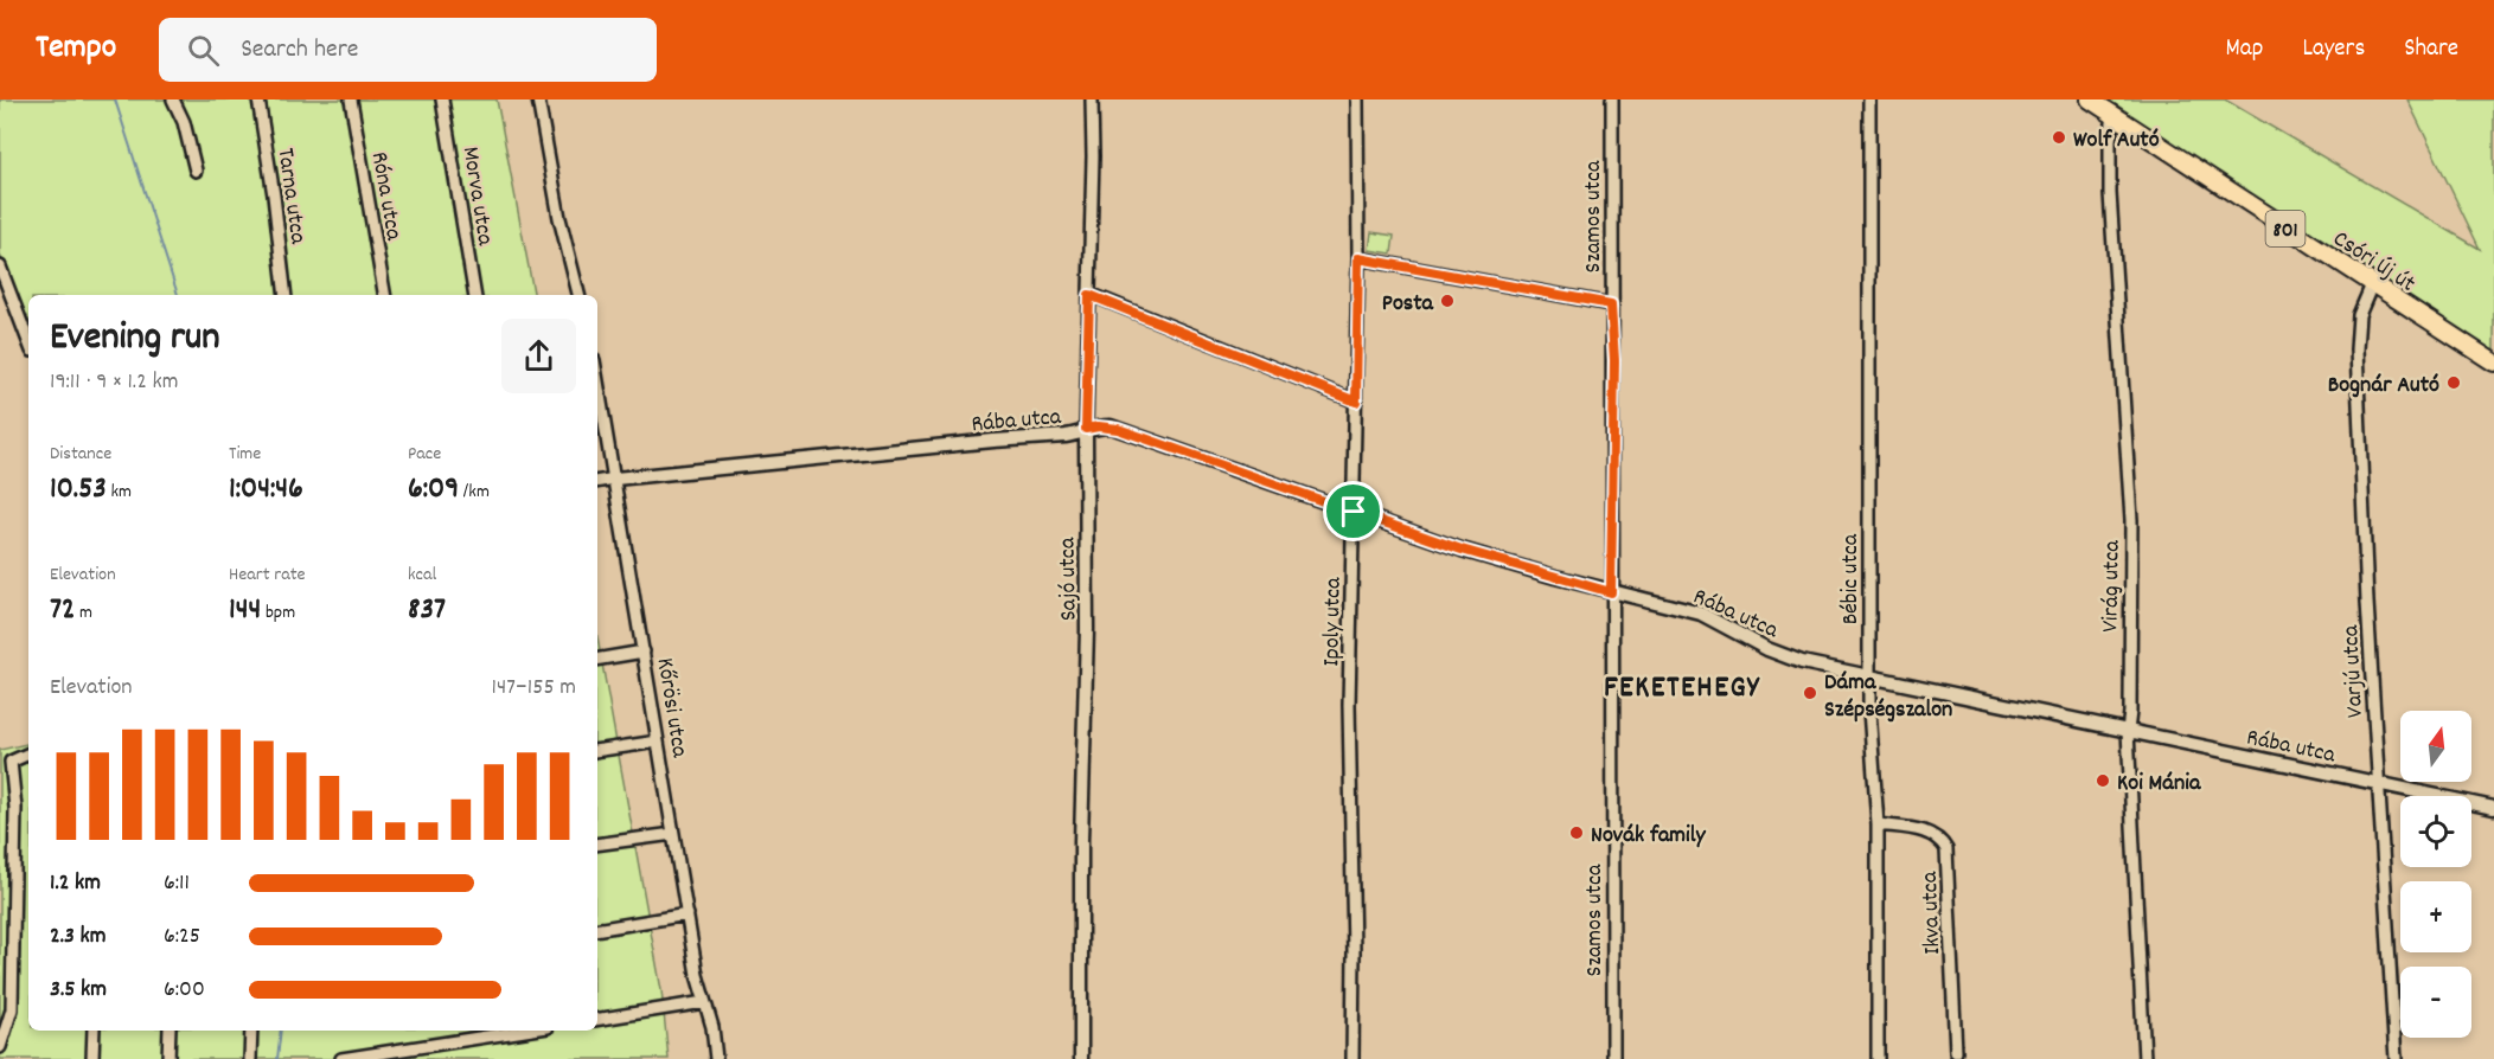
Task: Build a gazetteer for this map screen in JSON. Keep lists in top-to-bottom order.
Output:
{
  "streets": {
    "main road": ["801", "Csóri Új út"],
    "street": [
      "Tarna utca",
      "Róna utca",
      "Morva utca",
      "Szamos utca",
      "Rába utca",
      "Sajó utca",
      "Bébic utca",
      "Virág utca",
      "Ipoly utca",
      "Varjú utca",
      "Kőrösi utca",
      "Ikva utca"
    ]
  },
  "crossings": [
    ["Szamos utca", "Rába utca"],
    ["Csóri Új út", "Virág utca"],
    ["Csóri Új út", "Varjú utca"],
    ["Rába utca", "Sajó utca"],
    ["Rába utca", "Bébic utca"],
    ["Rába utca", "Virág utca"],
    ["Rába utca", "Ipoly utca"],
    ["Rába utca", "Varjú utca"],
    ["Rába utca", "Kőrösi utca"],
    ["Bébic utca", "Ikva utca"]
  ],
  "districts": ["FEKETEHEGY"],
  "places": [
    "Wolf Autó",
    "Posta",
    "Bognár Autó",
    "Dáma Szépségszalon",
    "Koi Mánia",
    "Novák family"
  ],
  "north": "top",
  "page": {
    "header": "Tempo",
    "search": "Search here",
    "nav": ["Map", "Layers", "Share"],
    "heading": ["Evening run", "19:11 · 9 × 1.2 km"],
    "stats": [
      ["Distance", "10.53 km"],
      ["Time", "1:04:46"],
      ["Pace", "6:09 /km"],
      ["Elevation", "72 m"],
      ["Heart rate", "144 bpm"],
      ["kcal", "837"]
    ],
    "chart": ["Elevation", "147–155 m"],
    "map_buttons": ["+", "−"],
    "list": [
      {
        "name": "1.2 km",
        "note": "6:11"
      },
      {
        "name": "2.3 km",
        "note": "6:25"
      },
      {
        "name": "3.5 km",
        "note": "6:00"
      }
    ]
  }
}
